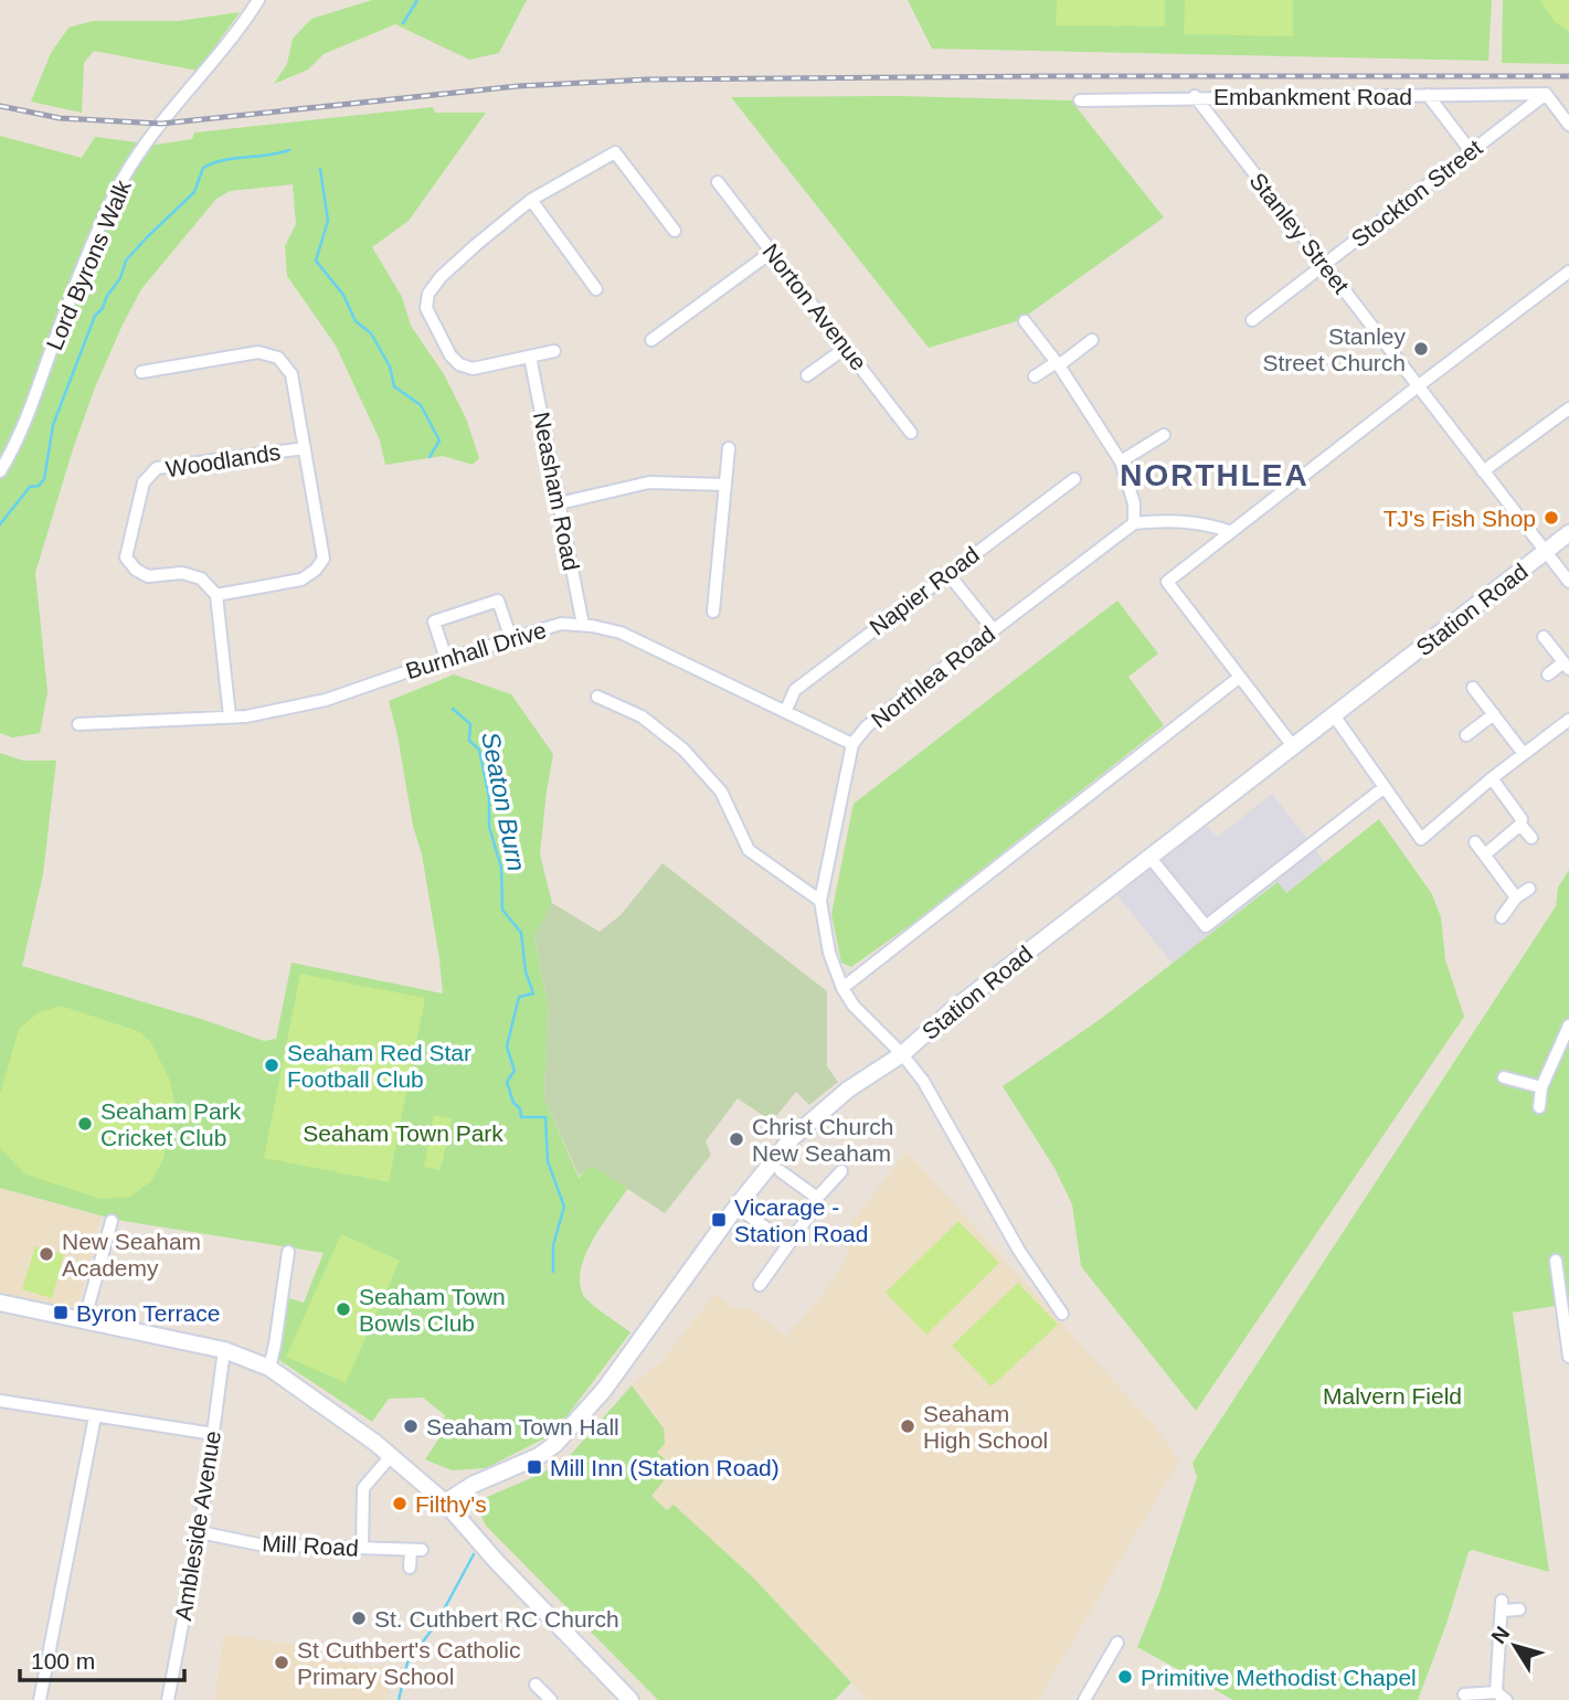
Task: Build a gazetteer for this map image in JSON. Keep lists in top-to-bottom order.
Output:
{
  "streets": {
    "main road": ["Station Road"],
    "street": [
      "Embankment Road",
      "Stockton Street",
      "Stanley Street",
      "Lord Byrons Walk",
      "Norton Avenue",
      "Woodlands",
      "Neasham Road",
      "Napier Road",
      "Burnhall Drive",
      "Northlea Road",
      "Ambleside Avenue",
      "Mill Road"
    ]
  },
  "crossings": [
    ["Embankment Road", "Stockton Street"],
    ["Embankment Road", "Stanley Street"],
    ["Stockton Street", "Stanley Street"],
    ["Stanley Street", "Station Road"],
    ["Neasham Road", "Burnhall Drive"],
    ["Napier Road", "Burnhall Drive"],
    ["Station Road", "Northlea Road"],
    ["Burnhall Drive", "Northlea Road"],
    ["Ambleside Avenue", "Mill Road"]
  ],
  "districts": ["NORTHLEA"],
  "water": ["Seaton Burn"],
  "parks": ["Seaham Town Park", "Malvern Field"],
  "places": {
    "other": [
      "Stanley Street Church",
      "TJ's Fish Shop",
      "Seaham Red Star Football Club",
      "Seaham Park Cricket Club",
      "Christ Church New Seaham",
      "New Seaham Academy",
      "Seaham Town Bowls Club",
      "Seaham Town Hall",
      "Seaham High School",
      "Filthy's",
      "St. Cuthbert RC Church",
      "St Cuthbert's Catholic Primary School",
      "Primitive Methodist Chapel"
    ],
    "transit": ["Vicarage - Station Road", "Byron Terrace", "Mill Inn (Station Road)"]
  },
  "scale_bar": "100 m",
  "north": "top left"
}
